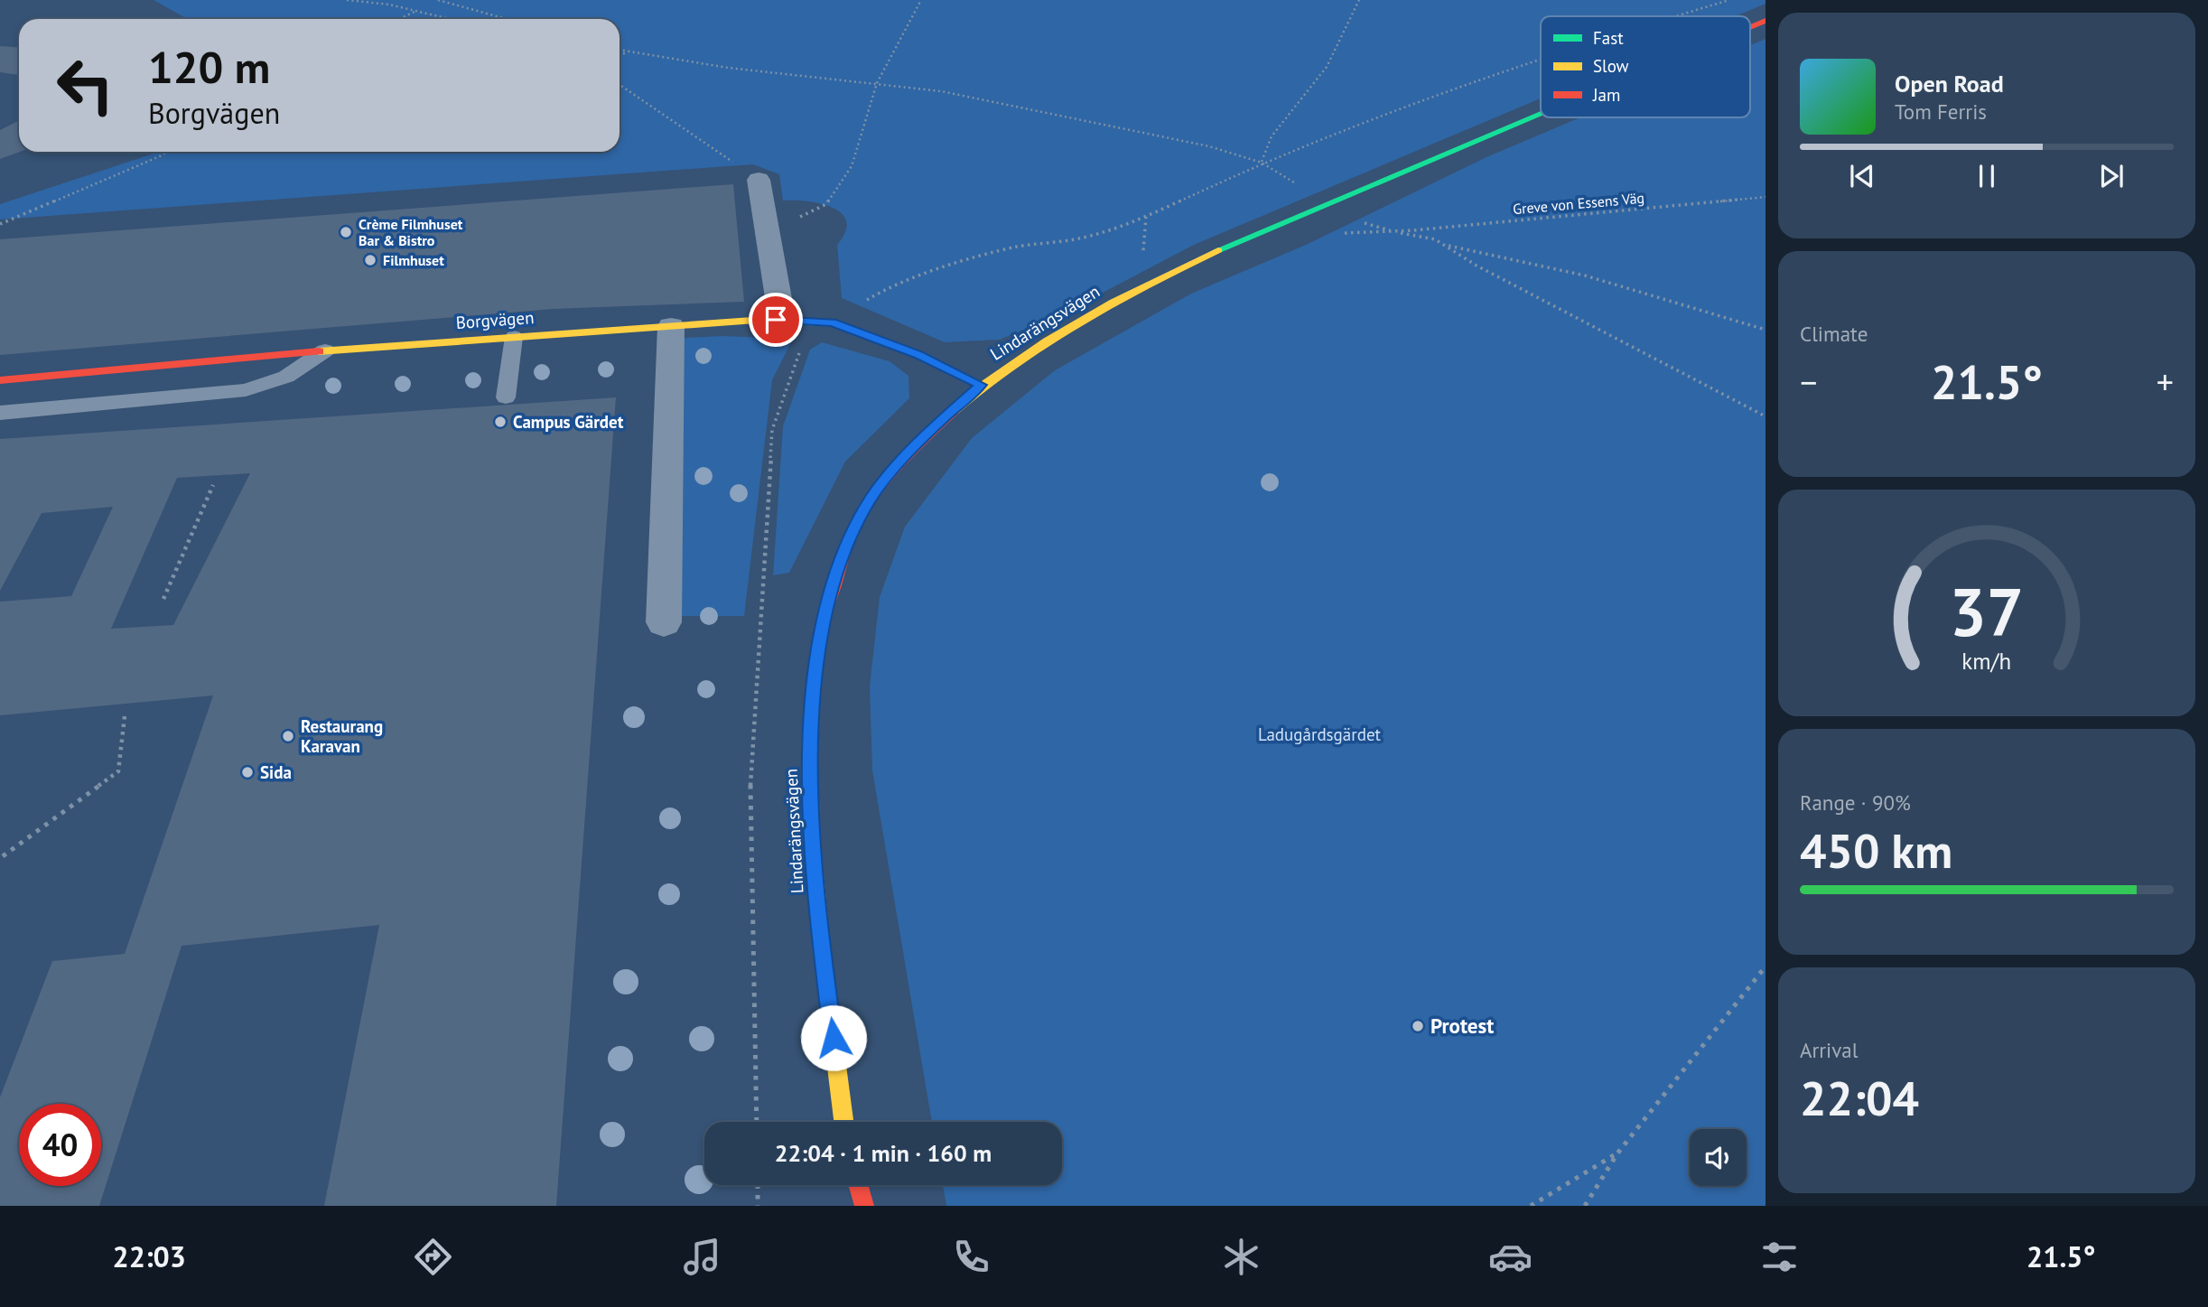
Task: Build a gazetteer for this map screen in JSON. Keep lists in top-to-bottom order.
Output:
{
  "streets": {
    "street": ["Borgvägen", "Lindarängsvägen"],
    "path": ["Greve von Essens Väg"]
  },
  "crossings": [
    ["Borgvägen", "Lindarängsvägen"]
  ],
  "parks": ["Ladugårdsgärdet"],
  "places": [
    "Crème Filmhuset Bar & Bistro",
    "Filmhuset",
    "Campus Gärdet",
    "Restaurang Karavan",
    "Sida",
    "Protest"
  ],
  "legend": ["Fast", "Slow", "Jam"],
  "page": {
    "turn": ["120 m", "Borgvägen"],
    "song": ["Open Road", "Tom Ferris"],
    "tile": [
      "Climate",
      ["Range · 90%", "450 km"],
      ["Arrival", "22:04"]
    ],
    "heat": ["−", "21.5°", "+"],
    "limit": "40",
    "trip": "22:04 · 1 min · 160 m",
    "tabs": ["22:03", "21.5°"],
    "gauge": ["37", "km/h"]
  }
}
